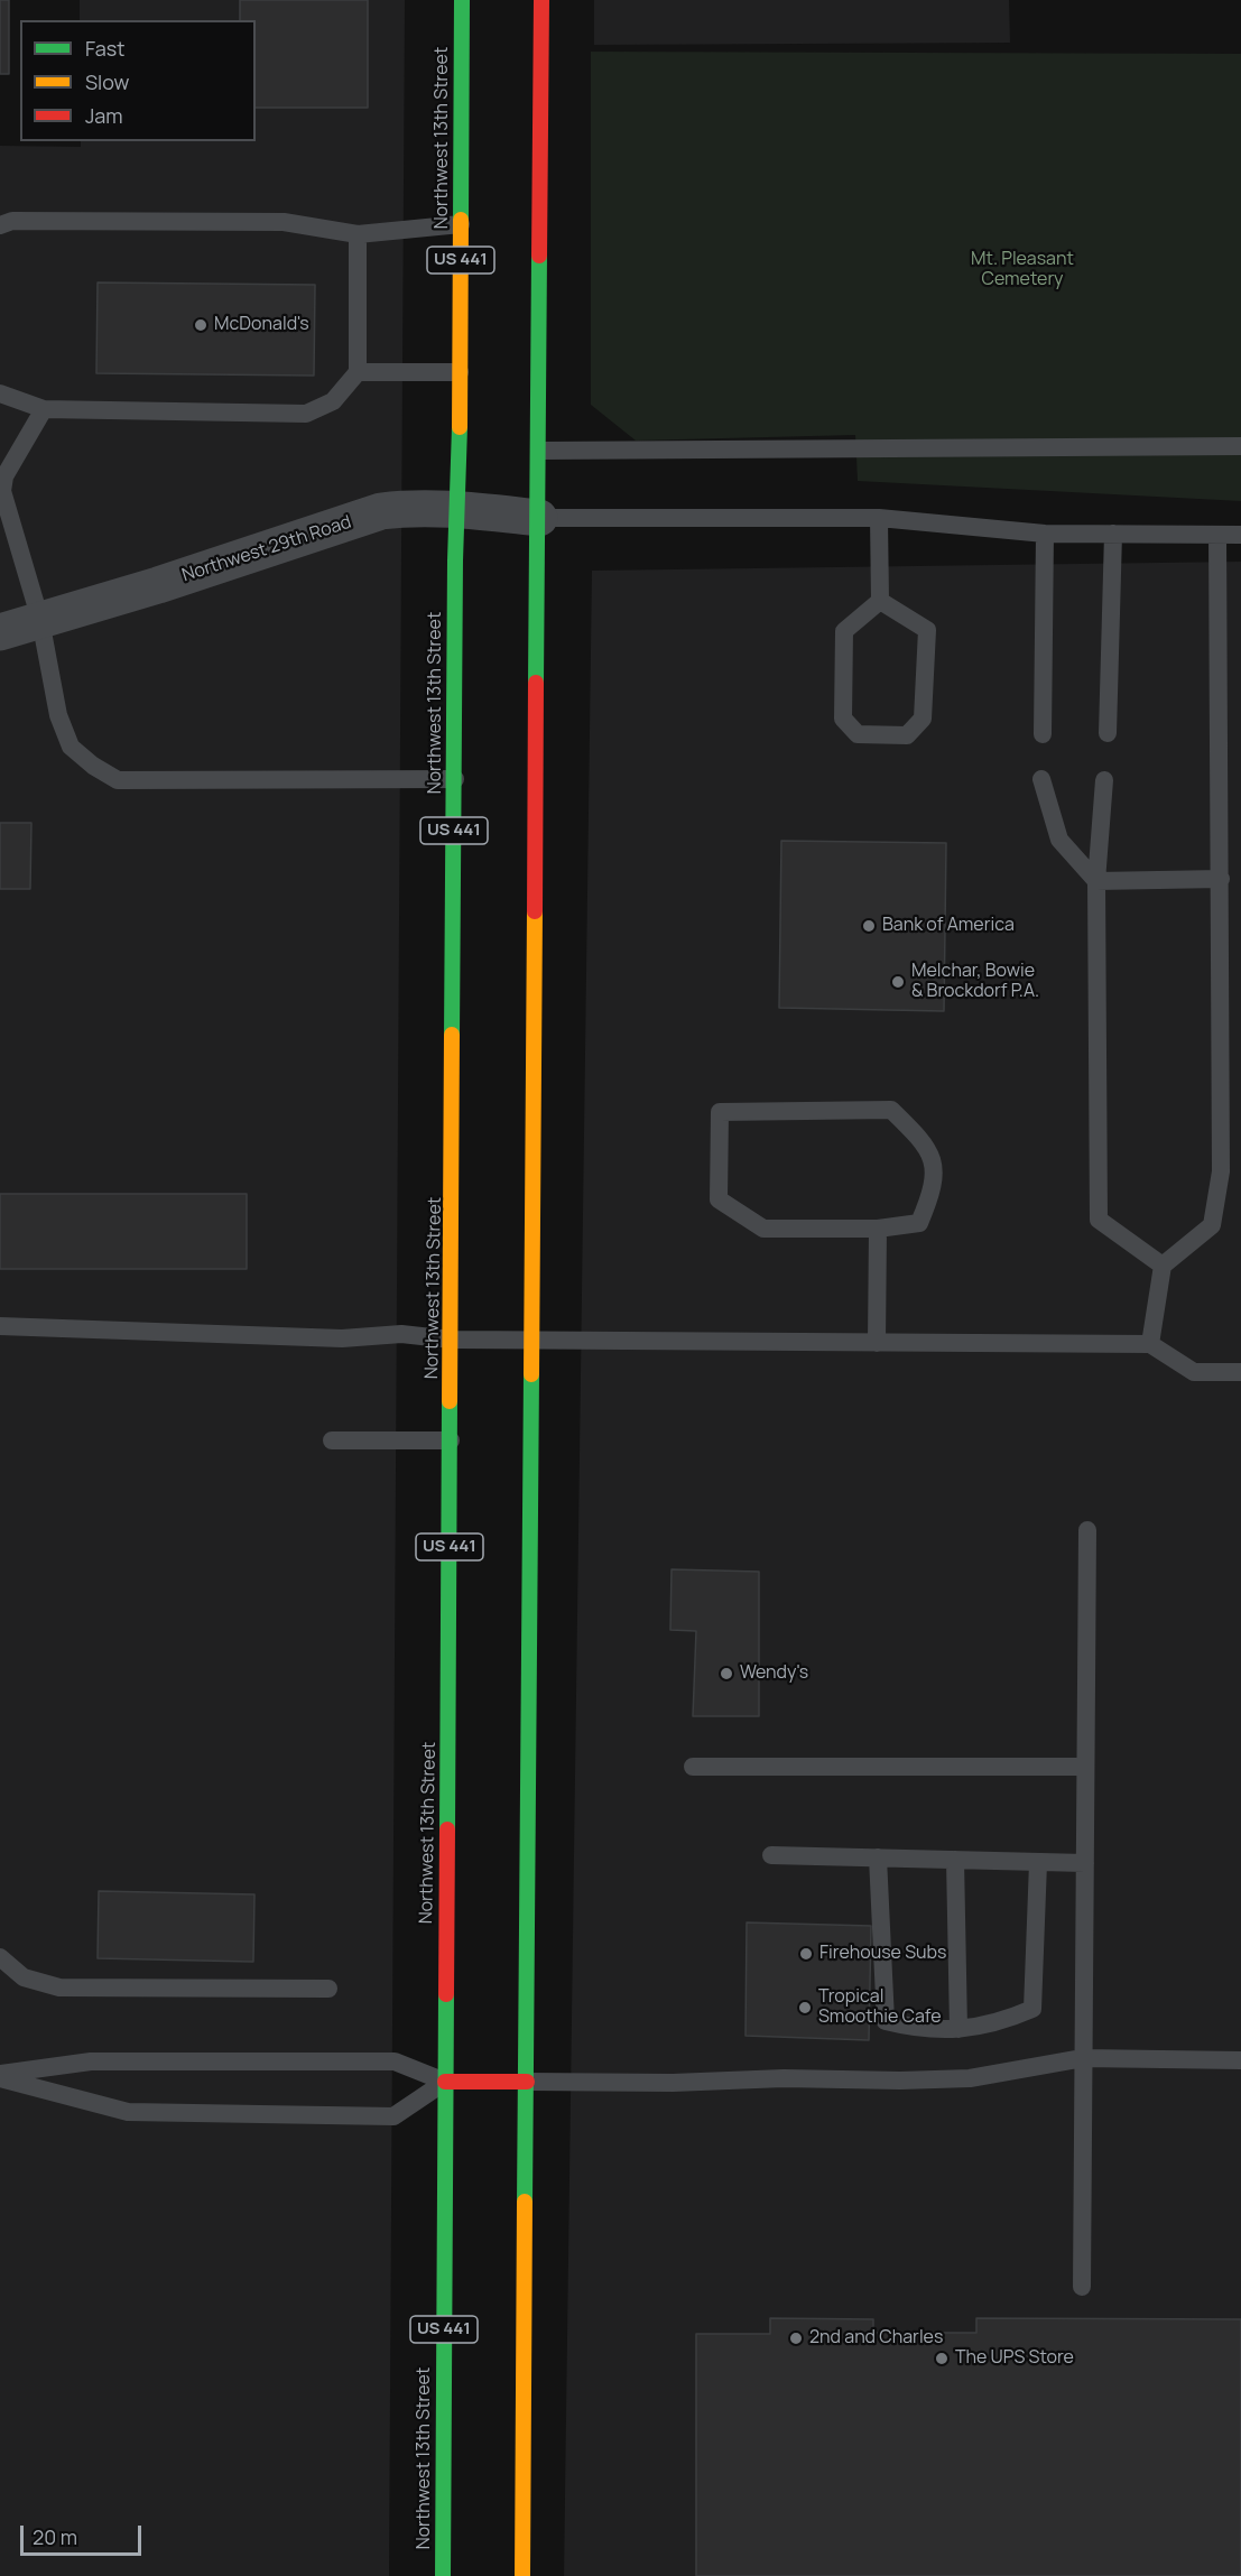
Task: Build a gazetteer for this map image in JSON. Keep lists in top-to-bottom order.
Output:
{
  "streets": {
    "main road": ["Northwest 13th Street", "US 441"],
    "street": ["Northwest 29th Road"]
  },
  "crossings": [
    ["Northwest 13th Street", "Northwest 29th Road"]
  ],
  "parks": ["Mt. Pleasant Cemetery"],
  "places": [
    "McDonald's",
    "Bank of America",
    "Melchar, Bowie & Brockdorf P.A.",
    "Wendy's",
    "Firehouse Subs",
    "Tropical Smoothie Cafe",
    "2nd and Charles",
    "The UPS Store"
  ],
  "legend": ["Fast", "Slow", "Jam"],
  "scale_bar": "20 m"
}
